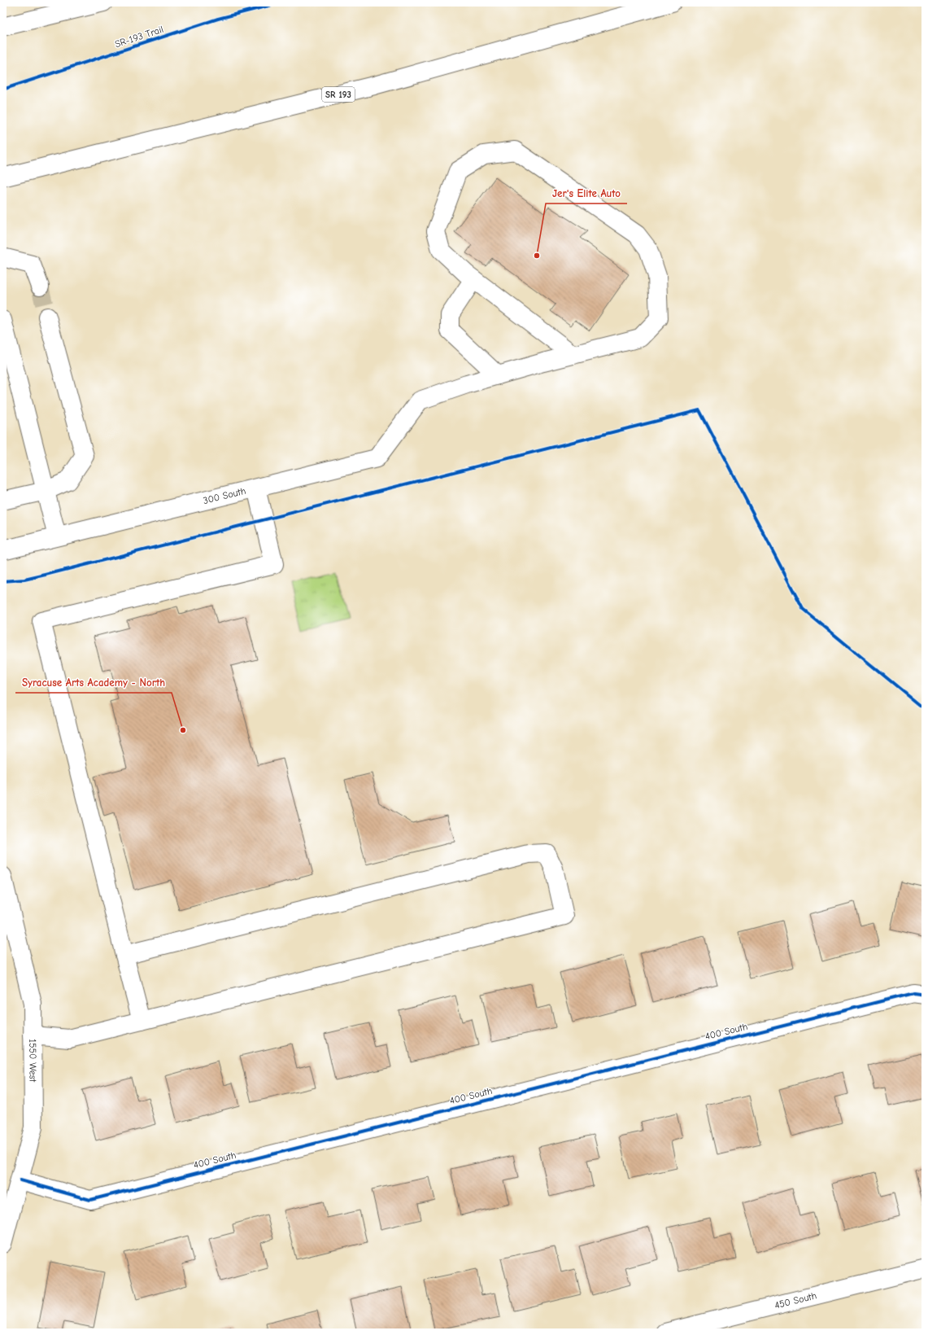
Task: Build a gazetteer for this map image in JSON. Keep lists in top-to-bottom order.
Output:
{
  "streets": {
    "street": [
      "SR 193",
      "300 South",
      "400 South",
      "1550 West",
      "450 South"
    ],
    "cycle path": ["SR-193 Trail"]
  },
  "crossings": [
    ["400 South", "1550 West"]
  ],
  "places": ["Jer's Elite Auto", "Syracuse Arts Academy - North"]
}
